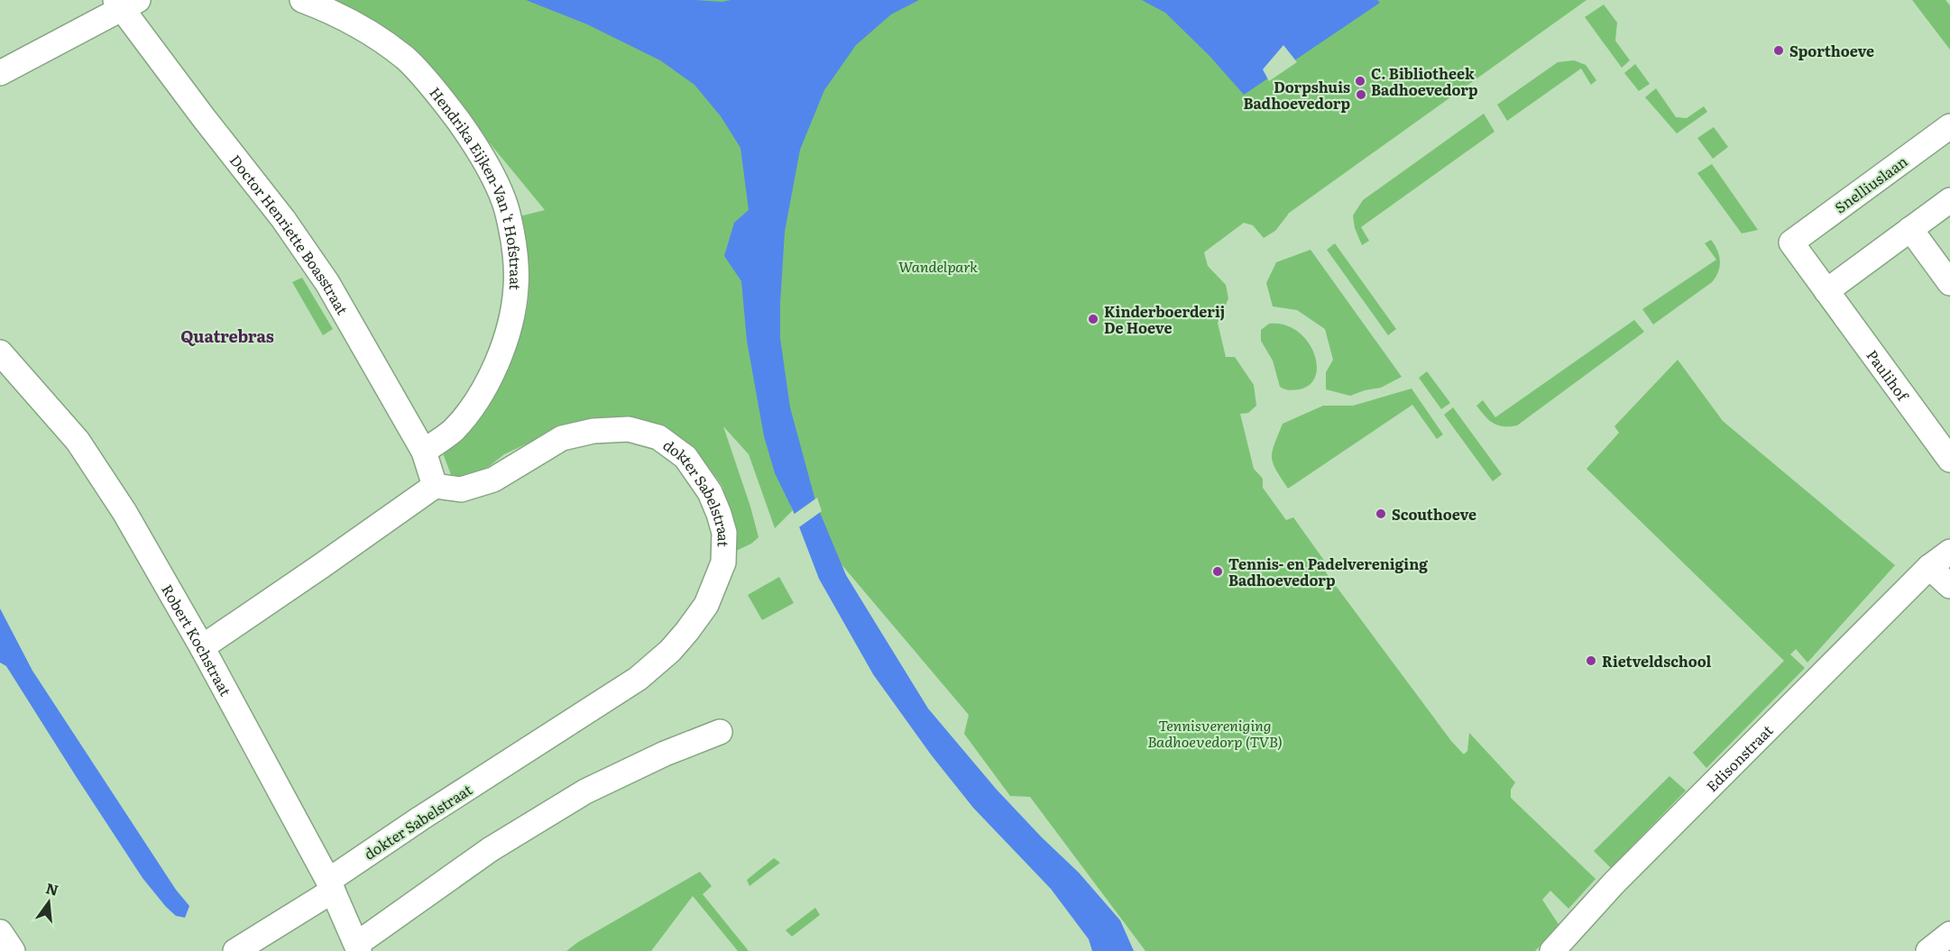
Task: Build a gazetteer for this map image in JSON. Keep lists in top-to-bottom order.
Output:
{
  "streets": {
    "street": [
      "Snelliuslaan",
      "Hendrika Eijken-Van 't Hofstraat",
      "Doctor Henriette Boasstraat",
      "Paulihof",
      "dokter Sabelstraat",
      "Robert Kochstraat",
      "Edisonstraat"
    ]
  },
  "crossings": [
    ["Snelliuslaan", "Paulihof"],
    ["Hendrika Eijken-Van 't Hofstraat", "Doctor Henriette Boasstraat"],
    ["Doctor Henriette Boasstraat", "dokter Sabelstraat"],
    ["dokter Sabelstraat", "Robert Kochstraat"]
  ],
  "districts": ["Quatrebras"],
  "parks": ["Wandelpark", "Tennisvereniging Badhoevedorp (TVB)"],
  "places": [
    "Sporthoeve",
    "C. Bibliotheek Badhoevedorp",
    "Dorpshuis Badhoevedorp",
    "Kinderboerderij De Hoeve",
    "Scouthoeve",
    "Tennis- en Padelvereniging Badhoevedorp",
    "Rietveldschool"
  ],
  "north": "top"
}
